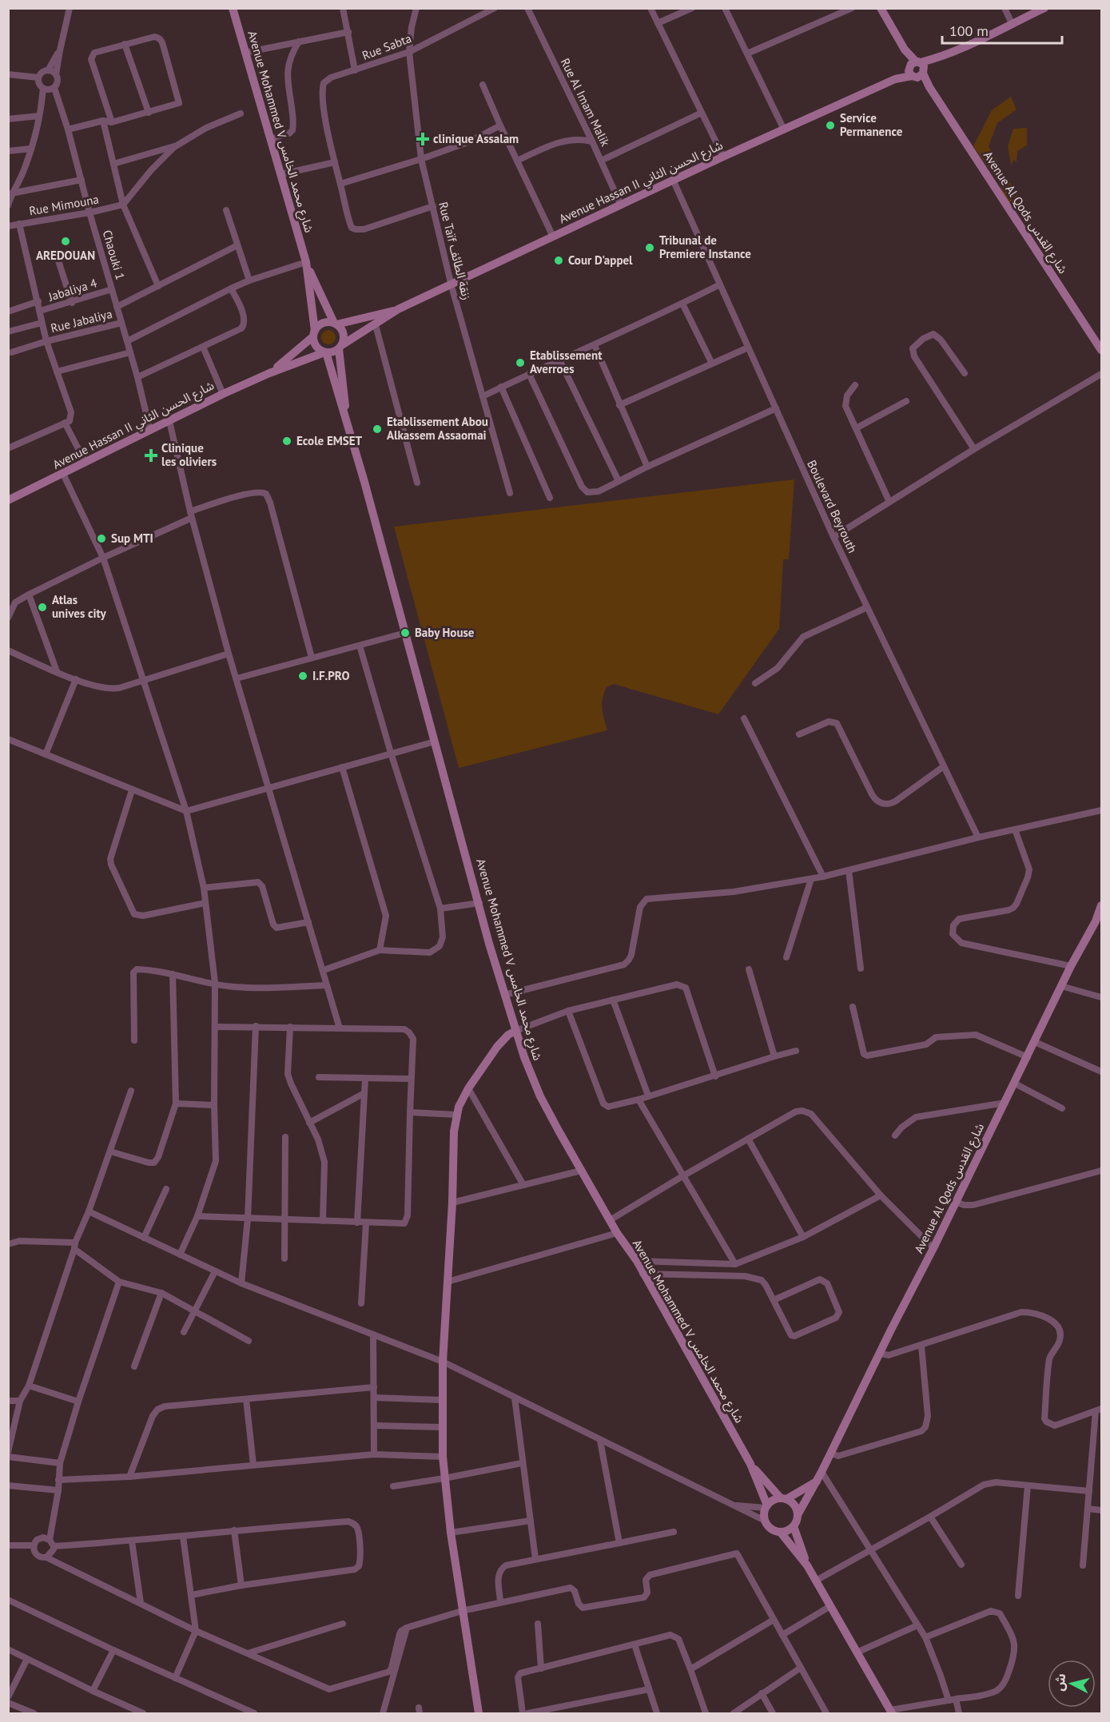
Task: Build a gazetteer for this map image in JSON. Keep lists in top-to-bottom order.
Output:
{
  "streets": {
    "street": [
      "Rue Sabta",
      "Rue Al Imam Malik",
      "Avenue Mohammed V شارع محمد الخامس",
      "Avenue Hassan II شارع الحسن الثاني",
      "Rue Mimouna",
      "Avenue Al Qods شارع القدس",
      "Rue Taïf زنقة الطائف",
      "Chaouki 1",
      "Jabaliya 4",
      "Rue Jabaliya",
      "Boulevard Beyrouth"
    ]
  },
  "crossings": [
    ["Rue Sabta", "Rue Taïf زنقة الطائف"],
    ["Rue Al Imam Malik", "Avenue Hassan II شارع الحسن الثاني"],
    ["Avenue Mohammed V شارع محمد الخامس", "Avenue Al Qods شارع القدس"],
    ["Avenue Hassan II شارع الحسن الثاني", "Avenue Al Qods شارع القدس"],
    ["Avenue Hassan II شارع الحسن الثاني", "Rue Taïf زنقة الطائف"],
    ["Avenue Hassan II شارع الحسن الثاني", "Chaouki 1"],
    ["Avenue Hassan II شارع الحسن الثاني", "Boulevard Beyrouth"],
    ["Rue Mimouna", "Chaouki 1"],
    ["Rue Mimouna", "Rue Jabaliya"],
    ["Chaouki 1", "Jabaliya 4"],
    ["Chaouki 1", "Rue Jabaliya"],
    ["Jabaliya 4", "Rue Jabaliya"]
  ],
  "places": {
    "other": [
      "Service Permanence",
      "AREDOUAN",
      "Tribunal de Premiere Instance",
      "Cour D'appel",
      "Etablissement Averroes",
      "Etablissement Abou Alkassem Assaomai",
      "Ecole EMSET",
      "Sup MTI",
      "Atlas unives city",
      "Baby House",
      "I.F.PRO"
    ],
    "health": ["clinique Assalam", "Clinique les oliviers"]
  },
  "scale_bar": "100 m",
  "north": "left"
}
